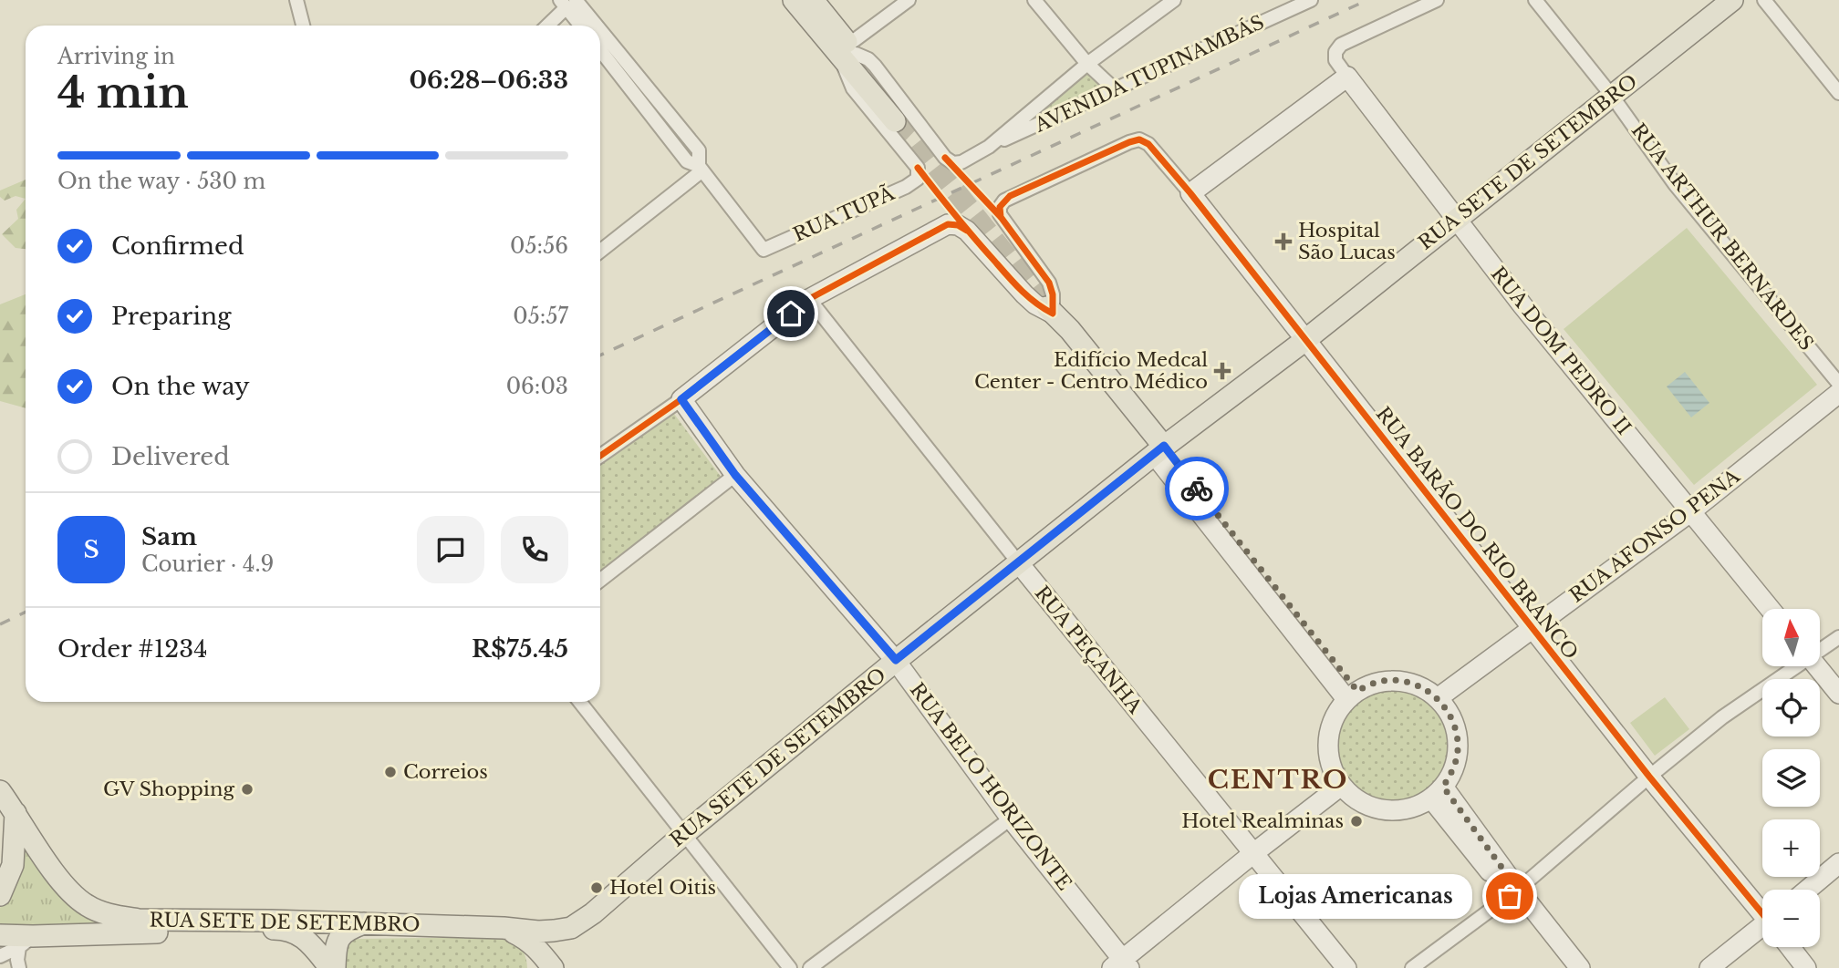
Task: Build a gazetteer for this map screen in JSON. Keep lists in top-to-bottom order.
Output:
{
  "streets": {
    "main road": ["RUA SETE DE SETEMBRO"],
    "street": [
      "AVENIDA TUPINAMBÁS",
      "RUA TUPÃ",
      "RUA ARTHUR BERNARDES",
      "RUA DOM PEDRO II",
      "RUA BARÃO DO RIO BRANCO",
      "RUA AFONSO PENA",
      "RUA PEÇANHA",
      "RUA BELO HORIZONTE"
    ]
  },
  "crossings": [
    ["RUA SETE DE SETEMBRO", "RUA ARTHUR BERNARDES"],
    ["RUA SETE DE SETEMBRO", "RUA DOM PEDRO II"],
    ["RUA SETE DE SETEMBRO", "RUA BARÃO DO RIO BRANCO"],
    ["RUA SETE DE SETEMBRO", "RUA PEÇANHA"],
    ["RUA SETE DE SETEMBRO", "RUA BELO HORIZONTE"],
    ["RUA DOM PEDRO II", "RUA AFONSO PENA"],
    ["RUA BARÃO DO RIO BRANCO", "RUA AFONSO PENA"]
  ],
  "districts": ["CENTRO"],
  "places": {
    "health": ["Hospital São Lucas", "Edifício Medcal Center - Centro Médico"],
    "other": [
      "Correios",
      "GV Shopping",
      "Hotel Realminas",
      "Hotel Oitis",
      "Lojas Americanas"
    ]
  },
  "north": "top",
  "page": {
    "heading": ["4 min", "Arriving in", "06:28–06:33"],
    "panel": [
      "Sam",
      "Courier · 4.9",
      "Order #1234",
      "R$75.45"
    ],
    "bar": "On the way · 530 m",
    "list": [
      ["Confirmed", "05:56"],
      ["Preparing", "05:57"],
      ["On the way", "06:03"],
      "Delivered"
    ],
    "round": "S",
    "map_buttons": ["+", "−"],
    "bubble": "Lojas Americanas"
  }
}
